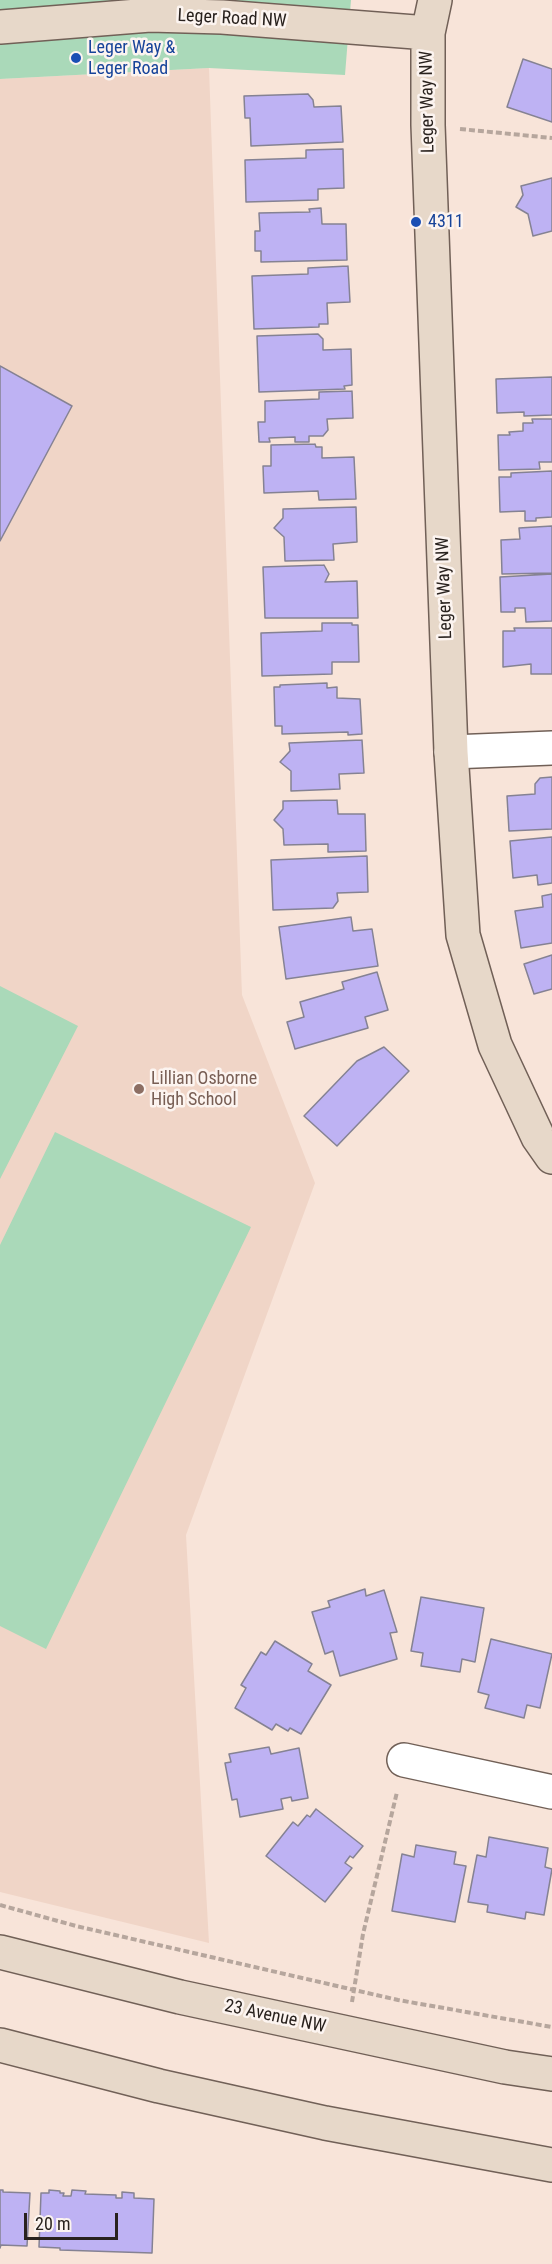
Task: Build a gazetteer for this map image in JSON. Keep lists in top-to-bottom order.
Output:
{
  "streets": {
    "street": ["Leger Road NW", "Leger Way NW", "23 Avenue NW"]
  },
  "crossings": [
    ["Leger Road NW", "Leger Way NW"]
  ],
  "places": ["Leger Way & Leger Road", "4311", "Lillian Osborne High School"],
  "scale_bar": "20 m"
}
